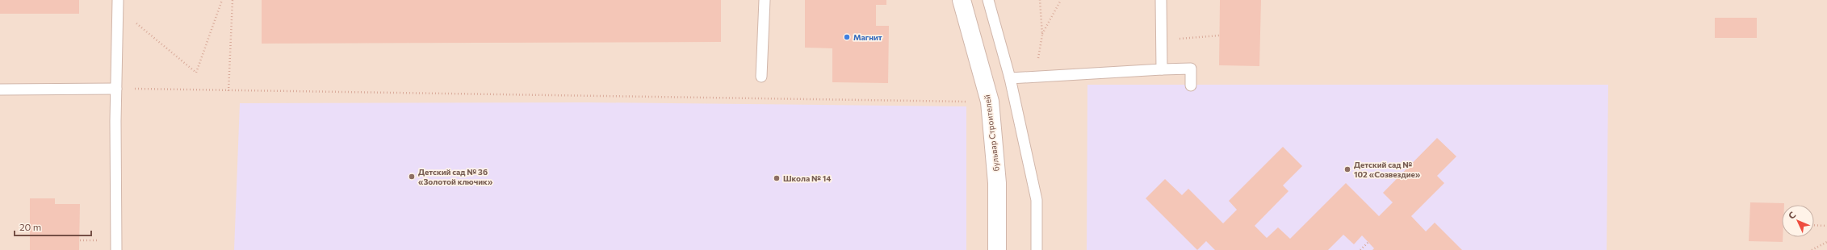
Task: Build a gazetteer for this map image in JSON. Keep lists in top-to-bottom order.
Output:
{
  "streets": {
    "street": ["бульвар Строителей"]
  },
  "places": [
    "Магнит",
    "Детский сад № 102 «Созвездие»",
    "Детский сад № 36 «Золотой ключик»",
    "Школа № 14"
  ],
  "scale_bar": "20 m",
  "north": "top left"
}
